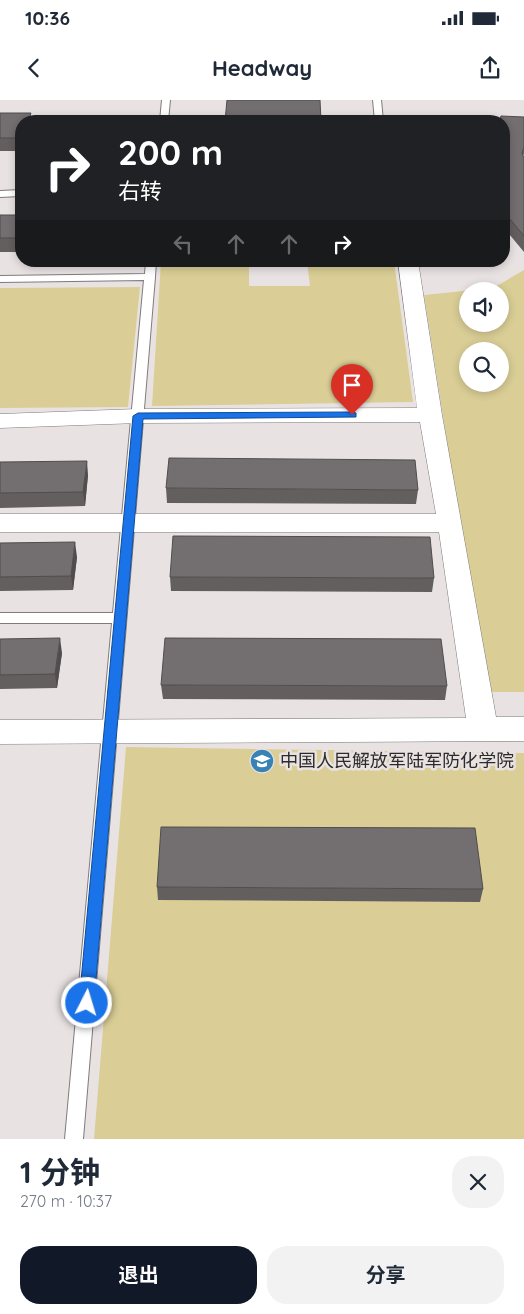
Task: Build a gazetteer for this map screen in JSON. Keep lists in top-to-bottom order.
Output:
{
  "places": {
    "school or university": ["中国人民解放军陆军防化学院"]
  },
  "page": {
    "status": "10:36",
    "header": "Headway",
    "turn": ["200 m", "右转"],
    "heading": ["1 分钟", "270 m · 10:37"],
    "buttons": ["退出", "分享"]
  }
}
